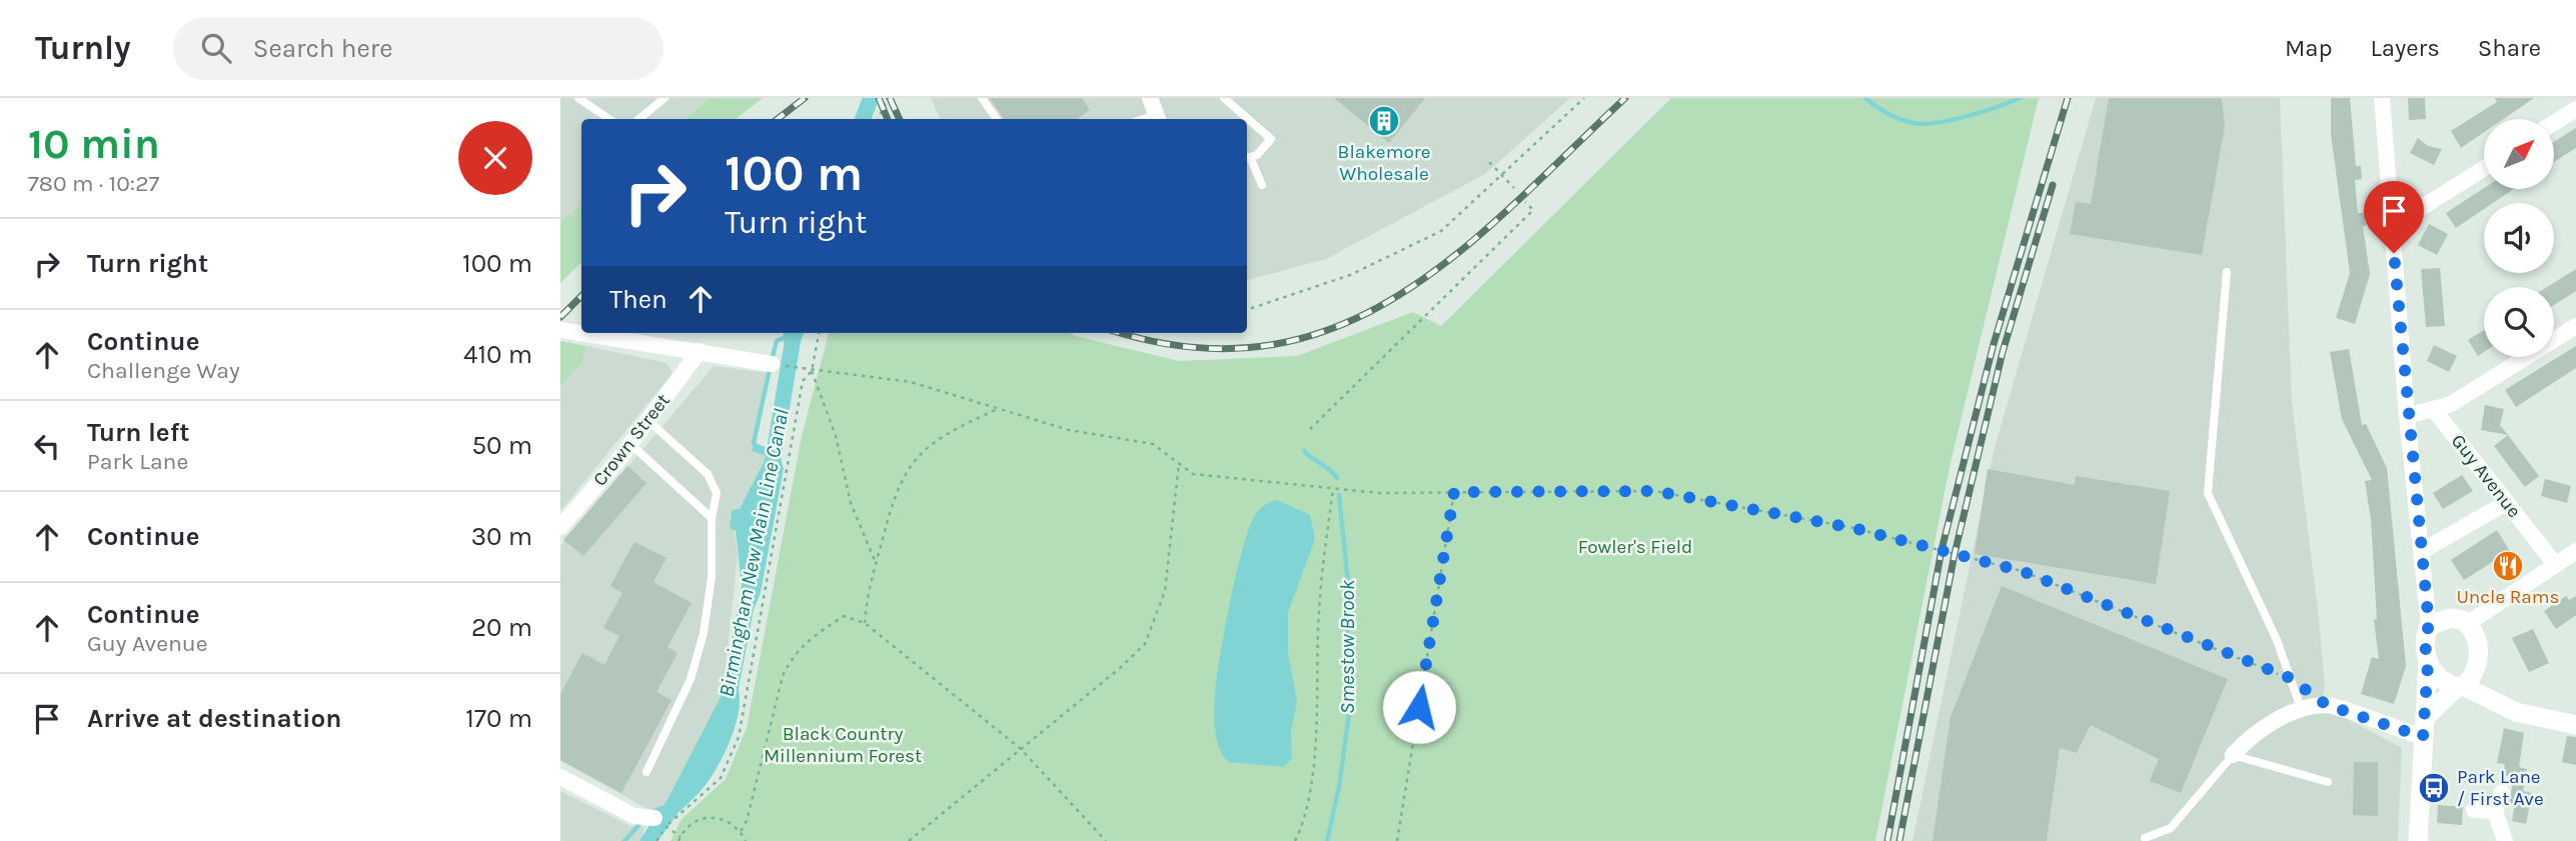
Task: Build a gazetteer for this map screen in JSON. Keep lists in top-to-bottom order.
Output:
{
  "streets": {
    "street": ["Crown Street", "Guy Avenue"]
  },
  "water": ["Birmingham New Main Line Canal", "Smestow Brook"],
  "parks": ["Fowler's Field", "Black Country Millennium Forest"],
  "places": {
    "building": ["Blakemore Wholesale"],
    "restaurant": ["Uncle Rams"],
    "bus stop": ["Park Lane / First Ave"]
  },
  "north": "top right",
  "page": {
    "header": "Turnly",
    "search": "Search here",
    "nav": ["Map", "Layers", "Share"],
    "heading": ["10 min", "780 m · 10:27"],
    "turn": ["100 m", "Turn right"],
    "list": [
      {
        "name": "Turn right",
        "value": "100 m"
      },
      {
        "name": "Continue",
        "note": "Challenge Way",
        "value": "410 m"
      },
      {
        "name": "Turn left",
        "note": "Park Lane",
        "value": "50 m"
      },
      {
        "name": "Continue",
        "value": "30 m"
      },
      {
        "name": "Continue",
        "note": "Guy Avenue",
        "value": "20 m"
      },
      {
        "name": "Arrive at destination",
        "value": "170 m"
      }
    ],
    "then": "Then"
  }
}
